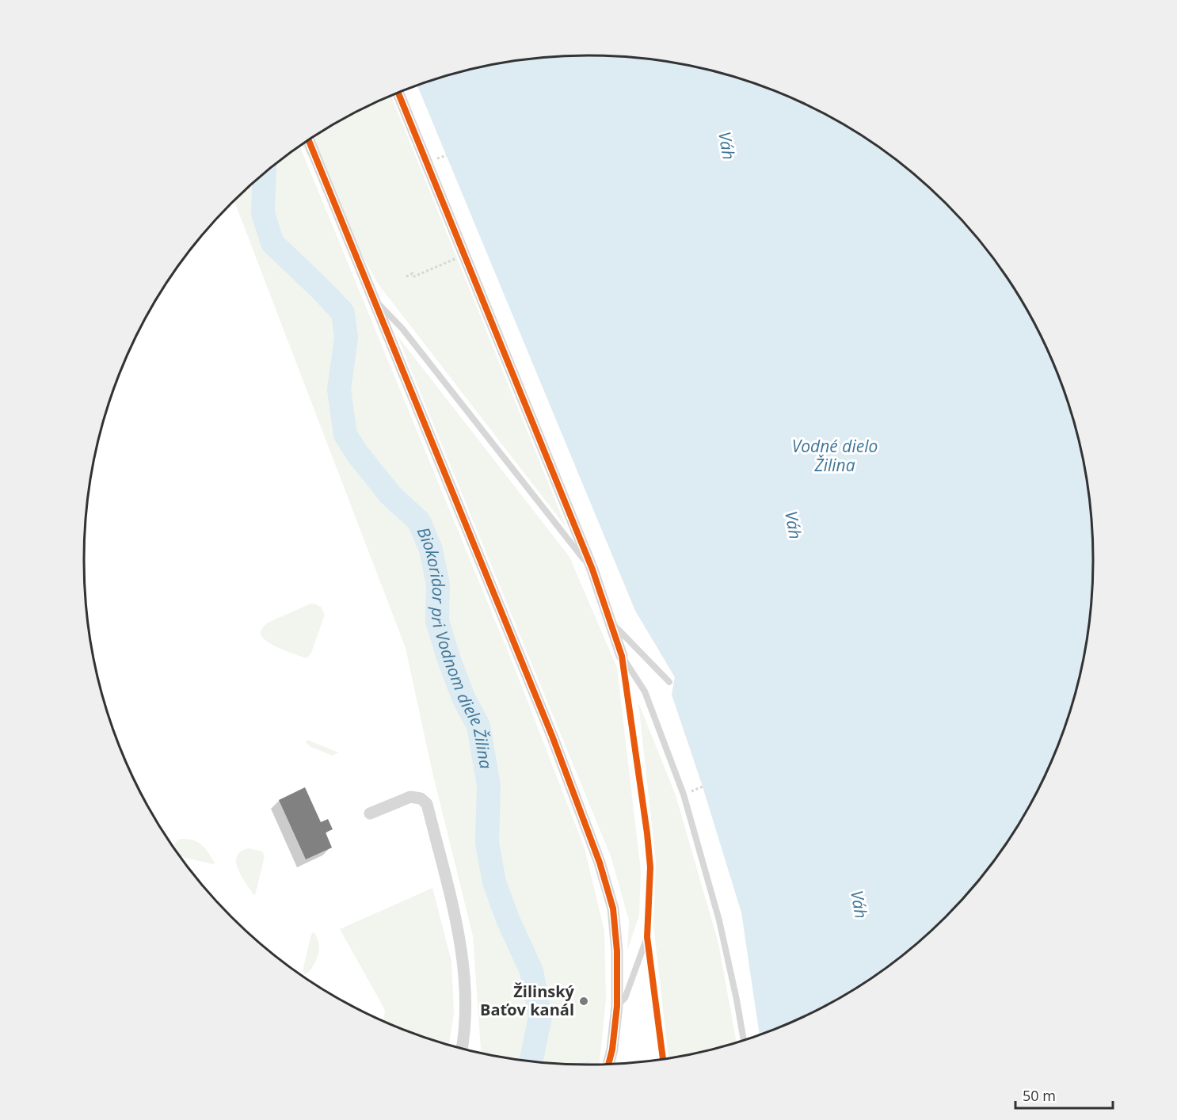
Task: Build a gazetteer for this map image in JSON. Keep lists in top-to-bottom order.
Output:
{
  "water": ["Váh", "Vodné dielo Žilina", "Biokoridor pri Vodnom diele Žilina"],
  "places": ["Žilinský Baťov kanál"],
  "scale_bar": "50 m"
}
